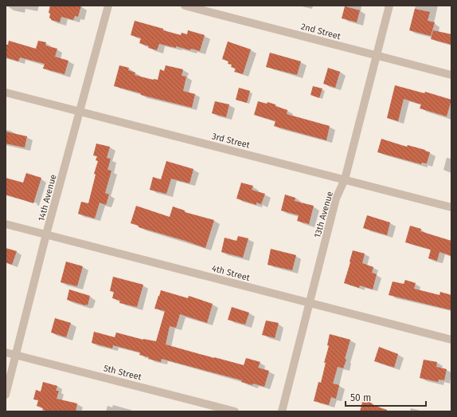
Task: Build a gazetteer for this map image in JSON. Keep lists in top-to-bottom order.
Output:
{
  "streets": {
    "street": [
      "2nd Street",
      "3rd Street",
      "14th Avenue",
      "13th Avenue",
      "4th Street",
      "5th Street"
    ]
  },
  "crossings": [
    ["2nd Street", "13th Avenue"],
    ["3rd Street", "14th Avenue"],
    ["3rd Street", "13th Avenue"],
    ["14th Avenue", "4th Street"],
    ["14th Avenue", "5th Street"],
    ["13th Avenue", "4th Street"]
  ],
  "scale_bar": "50 m"
}
